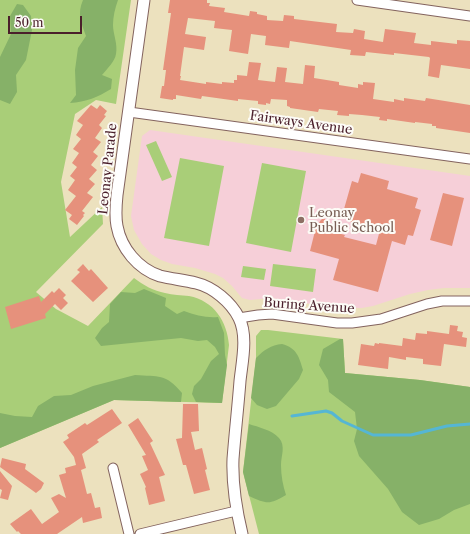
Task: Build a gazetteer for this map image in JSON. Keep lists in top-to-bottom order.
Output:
{
  "streets": {
    "street": ["Fairways Avenue", "Leonay Parade", "Buring Avenue"]
  },
  "crossings": [
    ["Fairways Avenue", "Leonay Parade"],
    ["Leonay Parade", "Buring Avenue"]
  ],
  "places": ["Leonay Public School"],
  "scale_bar": "50 m"
}
